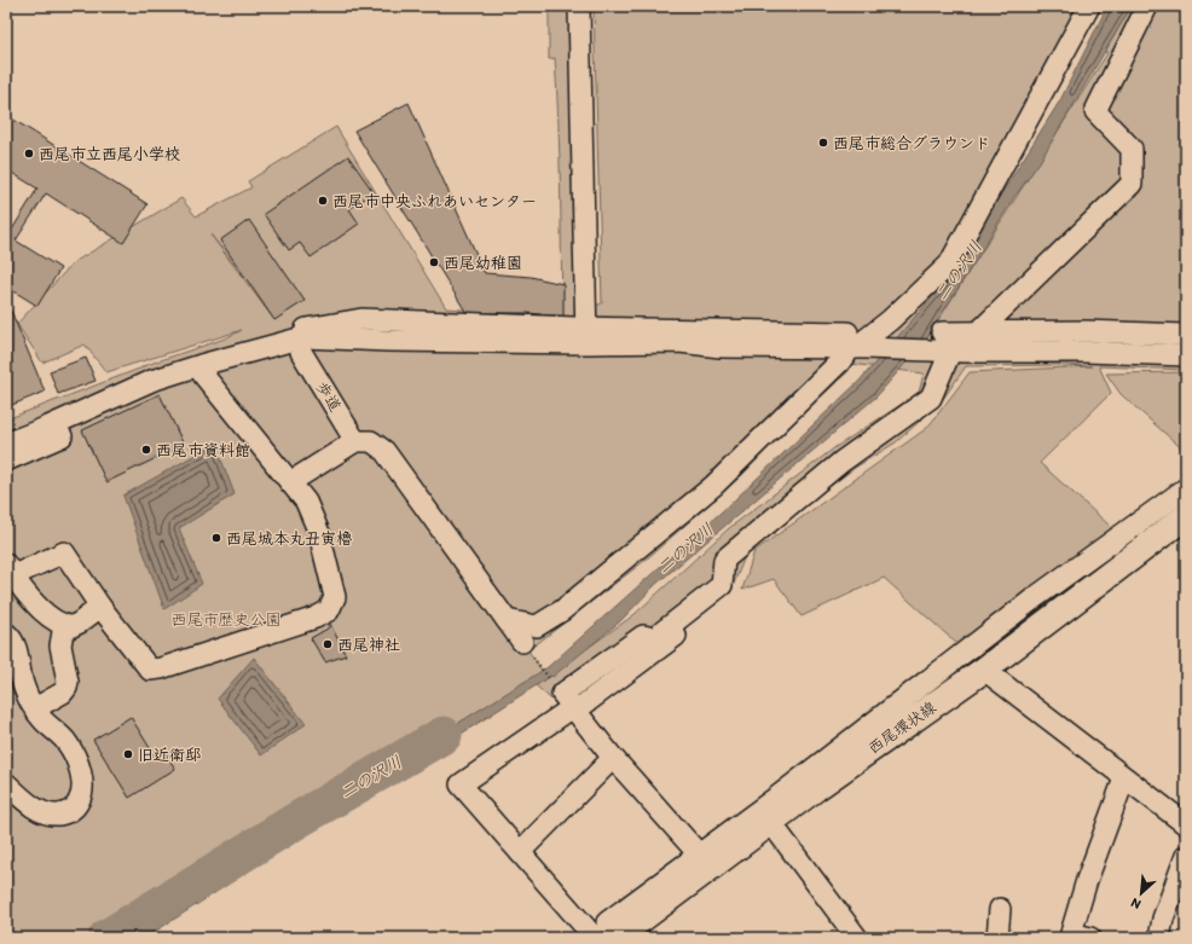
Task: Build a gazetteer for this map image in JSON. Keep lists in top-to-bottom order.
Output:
{
  "streets": {
    "main road": ["西尾環状線"],
    "street": ["歩道"]
  },
  "water": ["二の沢川"],
  "parks": ["西尾市歴史公園"],
  "places": [
    "西尾市総合グラウンド",
    "西尾市立西尾小学校",
    "西尾市中央ふれあいセンター",
    "西尾幼稚園",
    "西尾市資料館",
    "西尾城本丸丑寅櫓",
    "西尾神社",
    "旧近衛邸"
  ],
  "north": "bottom left"
}
